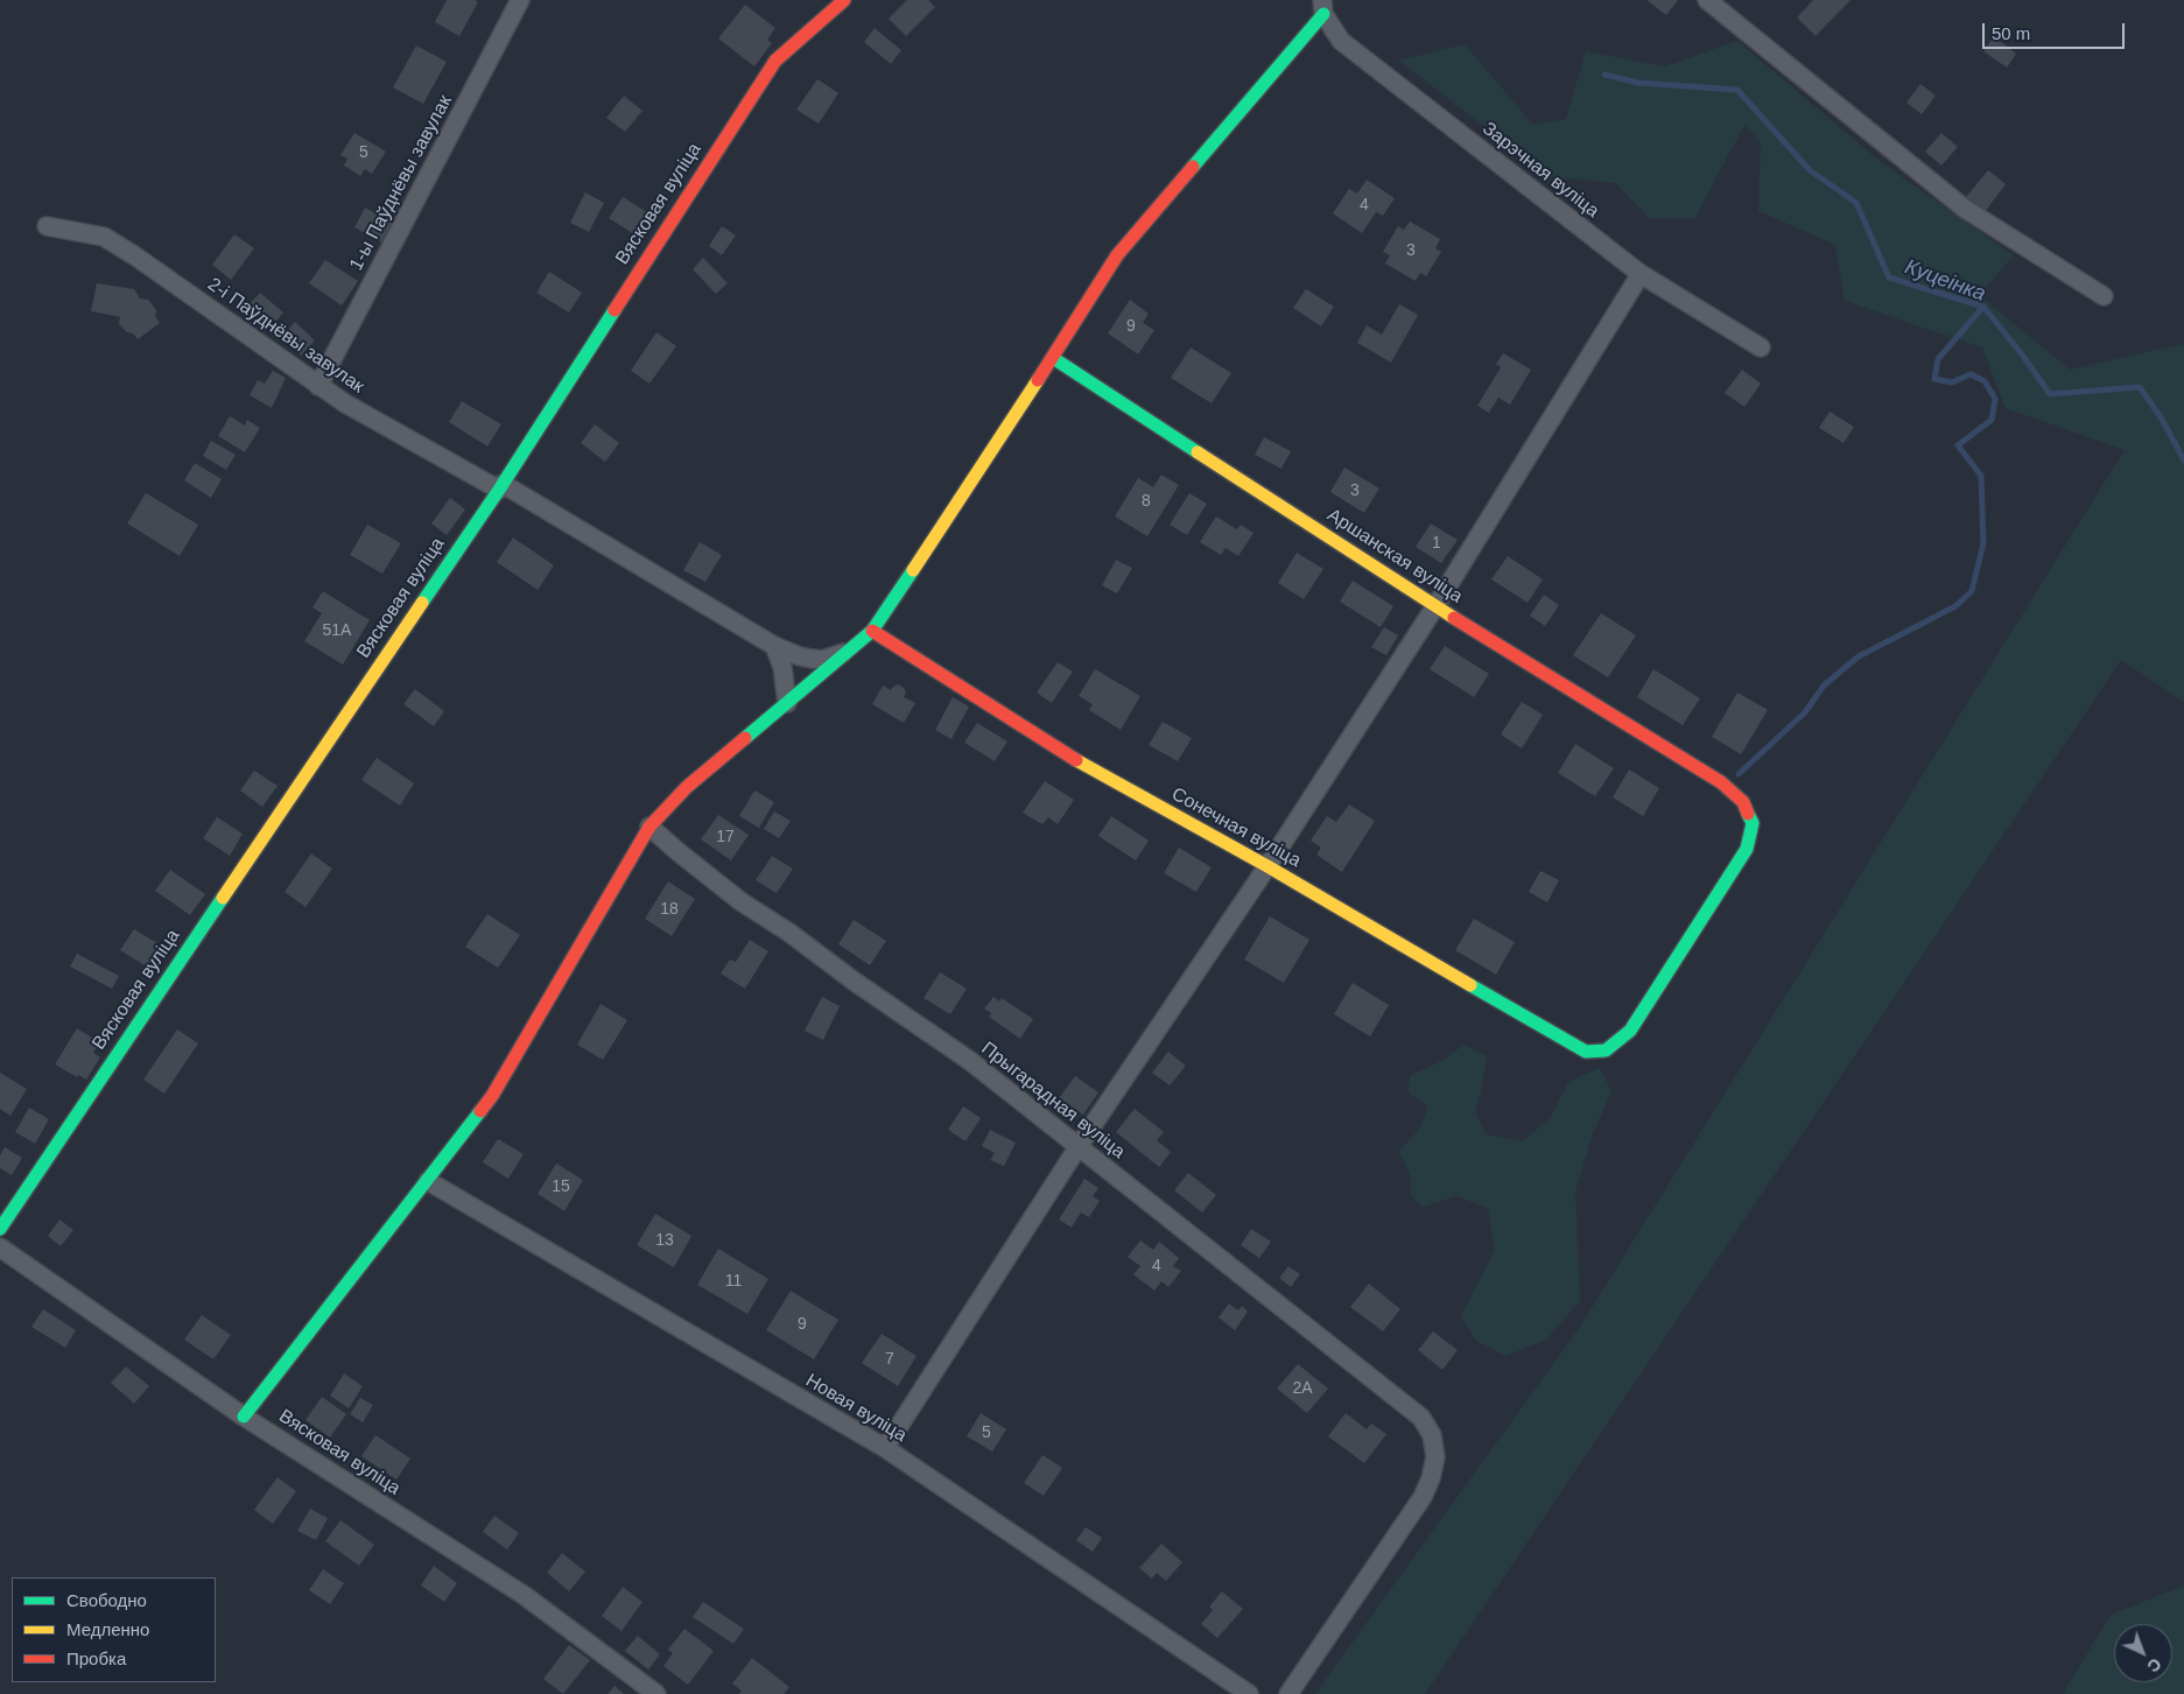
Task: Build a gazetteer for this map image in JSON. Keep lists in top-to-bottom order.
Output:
{
  "streets": {
    "street": [
      "Зарэчная вуліца",
      "1-ы Паўднёвы завулак",
      "Вясковая вуліца",
      "2-і Паўднёвы завулак",
      "Аршанская вуліца",
      "Сонечная вуліца",
      "Прыгарадная вуліца",
      "Новая вуліца"
    ]
  },
  "crossings": [
    ["1-ы Паўднёвы завулак", "2-і Паўднёвы завулак"],
    ["Вясковая вуліца", "2-і Паўднёвы завулак"],
    ["Аршанская вуліца", "Сонечная вуліца"]
  ],
  "water": ["Куцеінка"],
  "house_numbers": [
    "5",
    "4",
    "3",
    "9",
    "3",
    "8",
    "1",
    "51А",
    "17",
    "18",
    "15",
    "13",
    "4",
    "11",
    "9",
    "7",
    "2А",
    "5"
  ],
  "legend": ["Свободно", "Медленно", "Пробка"],
  "scale_bar": "50 m",
  "north": "bottom right"
}
